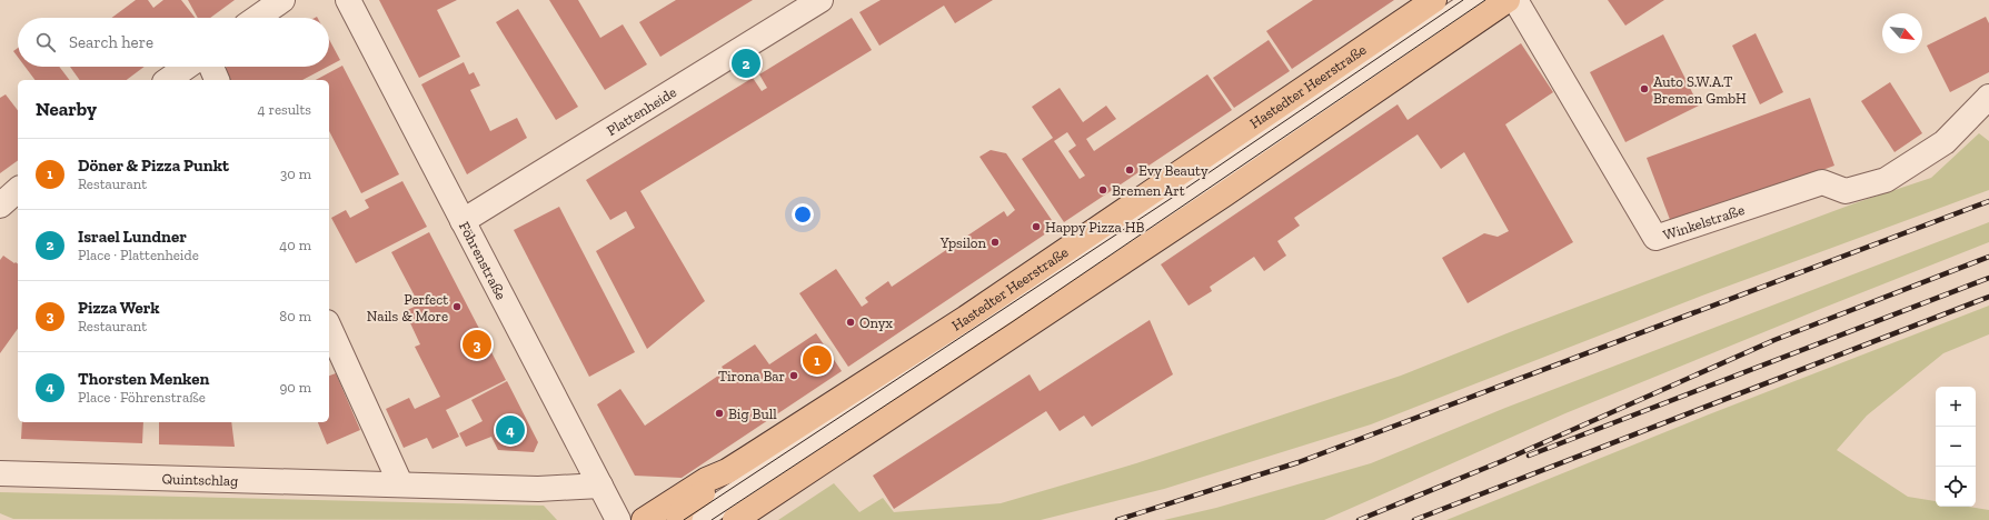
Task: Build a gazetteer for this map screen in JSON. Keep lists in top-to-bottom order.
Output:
{
  "streets": {
    "main road": ["Hastedter Heerstraße"],
    "street": [
      "Plattenheide",
      "Winkelstraße",
      "Föhrenstraße",
      "Quintschlag"
    ]
  },
  "crossings": [
    ["Plattenheide", "Föhrenstraße"],
    ["Föhrenstraße", "Quintschlag"]
  ],
  "places": [
    "Auto S.W.A.T Bremen GmbH",
    "Evy Beauty",
    "Bremen Art",
    "Happy Pizza HB",
    "Ypsilon",
    "Perfect Nails & More",
    "Onyx",
    "Tirona Bar",
    "Big Bull"
  ],
  "north": "bottom right",
  "page": {
    "search": "Search here",
    "pins": [
      "2",
      "3",
      "1",
      "4"
    ],
    "heading": ["Nearby", "4 results"],
    "list": [
      {
        "mark": "1",
        "name": "Döner & Pizza Punkt",
        "note": "Restaurant",
        "value": "30 m"
      },
      {
        "mark": "2",
        "name": "Israel Lundner",
        "note": "Place · Plattenheide",
        "value": "40 m"
      },
      {
        "mark": "3",
        "name": "Pizza Werk",
        "note": "Restaurant",
        "value": "80 m"
      },
      {
        "mark": "4",
        "name": "Thorsten Menken",
        "note": "Place · Föhrenstraße",
        "value": "90 m"
      }
    ],
    "map_buttons": ["+", "−"]
  }
}
